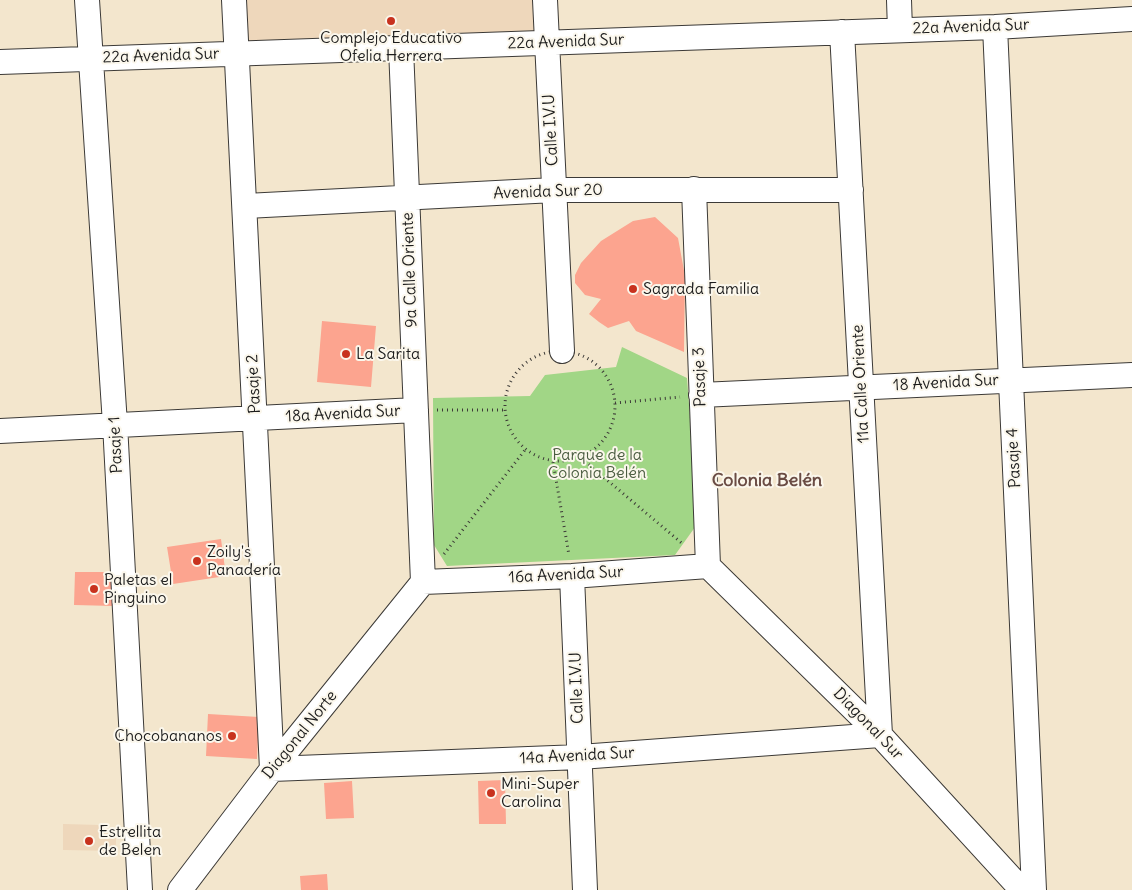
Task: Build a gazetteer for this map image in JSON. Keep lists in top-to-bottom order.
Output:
{
  "streets": {
    "street": [
      "22a Avenida Sur",
      "Calle I.V.U",
      "Avenida Sur 20",
      "9a Calle Oriente",
      "Pasaje 3",
      "18 Avenida Sur",
      "Pasaje 2",
      "11a Calle Oriente",
      "18a Avenida Sur",
      "Pasaje 1",
      "Pasaje 4",
      "16a Avenida Sur",
      "Diagonal Sur",
      "Diagonal Norte",
      "14a Avenida Sur"
    ]
  },
  "crossings": [
    ["22a Avenida Sur", "Calle I.V.U"],
    ["22a Avenida Sur", "9a Calle Oriente"],
    ["22a Avenida Sur", "Pasaje 2"],
    ["22a Avenida Sur", "11a Calle Oriente"],
    ["22a Avenida Sur", "Pasaje 1"],
    ["22a Avenida Sur", "Pasaje 4"],
    ["Calle I.V.U", "Avenida Sur 20"],
    ["Calle I.V.U", "16a Avenida Sur"],
    ["Calle I.V.U", "14a Avenida Sur"],
    ["Avenida Sur 20", "9a Calle Oriente"],
    ["Avenida Sur 20", "Pasaje 3"],
    ["Avenida Sur 20", "Pasaje 2"],
    ["Avenida Sur 20", "11a Calle Oriente"],
    ["9a Calle Oriente", "18a Avenida Sur"],
    ["9a Calle Oriente", "16a Avenida Sur"],
    ["9a Calle Oriente", "Diagonal Norte"],
    ["Pasaje 3", "18 Avenida Sur"],
    ["Pasaje 3", "16a Avenida Sur"],
    ["Pasaje 3", "Diagonal Sur"],
    ["18 Avenida Sur", "11a Calle Oriente"],
    ["18 Avenida Sur", "Pasaje 4"],
    ["Pasaje 2", "18a Avenida Sur"],
    ["Pasaje 2", "Diagonal Norte"],
    ["Pasaje 2", "14a Avenida Sur"],
    ["11a Calle Oriente", "Diagonal Sur"],
    ["11a Calle Oriente", "14a Avenida Sur"],
    ["18a Avenida Sur", "Pasaje 1"],
    ["16a Avenida Sur", "Diagonal Sur"],
    ["16a Avenida Sur", "Diagonal Norte"],
    ["Diagonal Sur", "14a Avenida Sur"],
    ["Diagonal Norte", "14a Avenida Sur"]
  ],
  "districts": ["Colonia Belén"],
  "parks": ["Parque de la Colonia Belén"],
  "places": [
    "Complejo Educativo Ofelia Herrera",
    "Sagrada Familia",
    "La Sarita",
    "Zoily's Panadería",
    "Paletas el Pinguino",
    "Chocobananos",
    "Mini-Super Carolina",
    "Estrellita de Belen"
  ]
}
